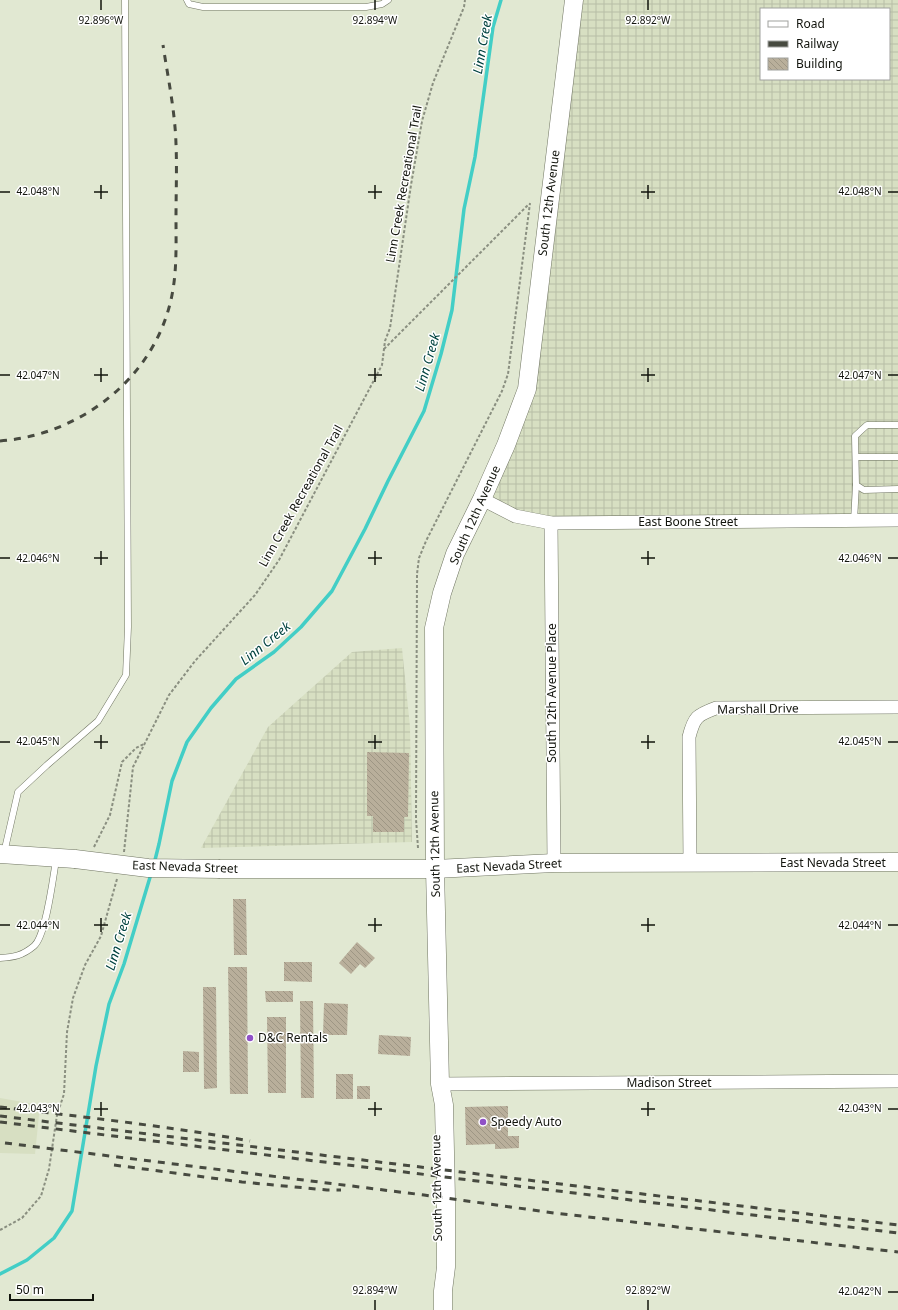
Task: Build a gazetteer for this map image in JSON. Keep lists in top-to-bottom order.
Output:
{
  "streets": {
    "main road": ["South 12th Avenue", "East Nevada Street"],
    "street": [
      "East Boone Street",
      "South 12th Avenue Place",
      "Marshall Drive",
      "Madison Street"
    ],
    "path": ["Linn Creek Recreational Trail"]
  },
  "crossings": [
    ["South 12th Avenue", "East Boone Street"],
    ["South 12th Avenue", "East Nevada Street"],
    ["South 12th Avenue", "Madison Street"],
    ["East Boone Street", "South 12th Avenue Place"],
    ["South 12th Avenue Place", "East Nevada Street"],
    ["Marshall Drive", "East Nevada Street"]
  ],
  "water": ["Linn Creek"],
  "places": ["D&C Rentals", "Speedy Auto"],
  "legend": ["Road", "Railway", "Building"],
  "scale_bar": "50 m",
  "coordinates": [
    "92.896°W",
    "92.894°W",
    "92.892°W",
    "42.048°N",
    "42.047°N",
    "42.046°N",
    "42.045°N",
    "42.044°N",
    "42.043°N",
    "42.042°N"
  ]
}
